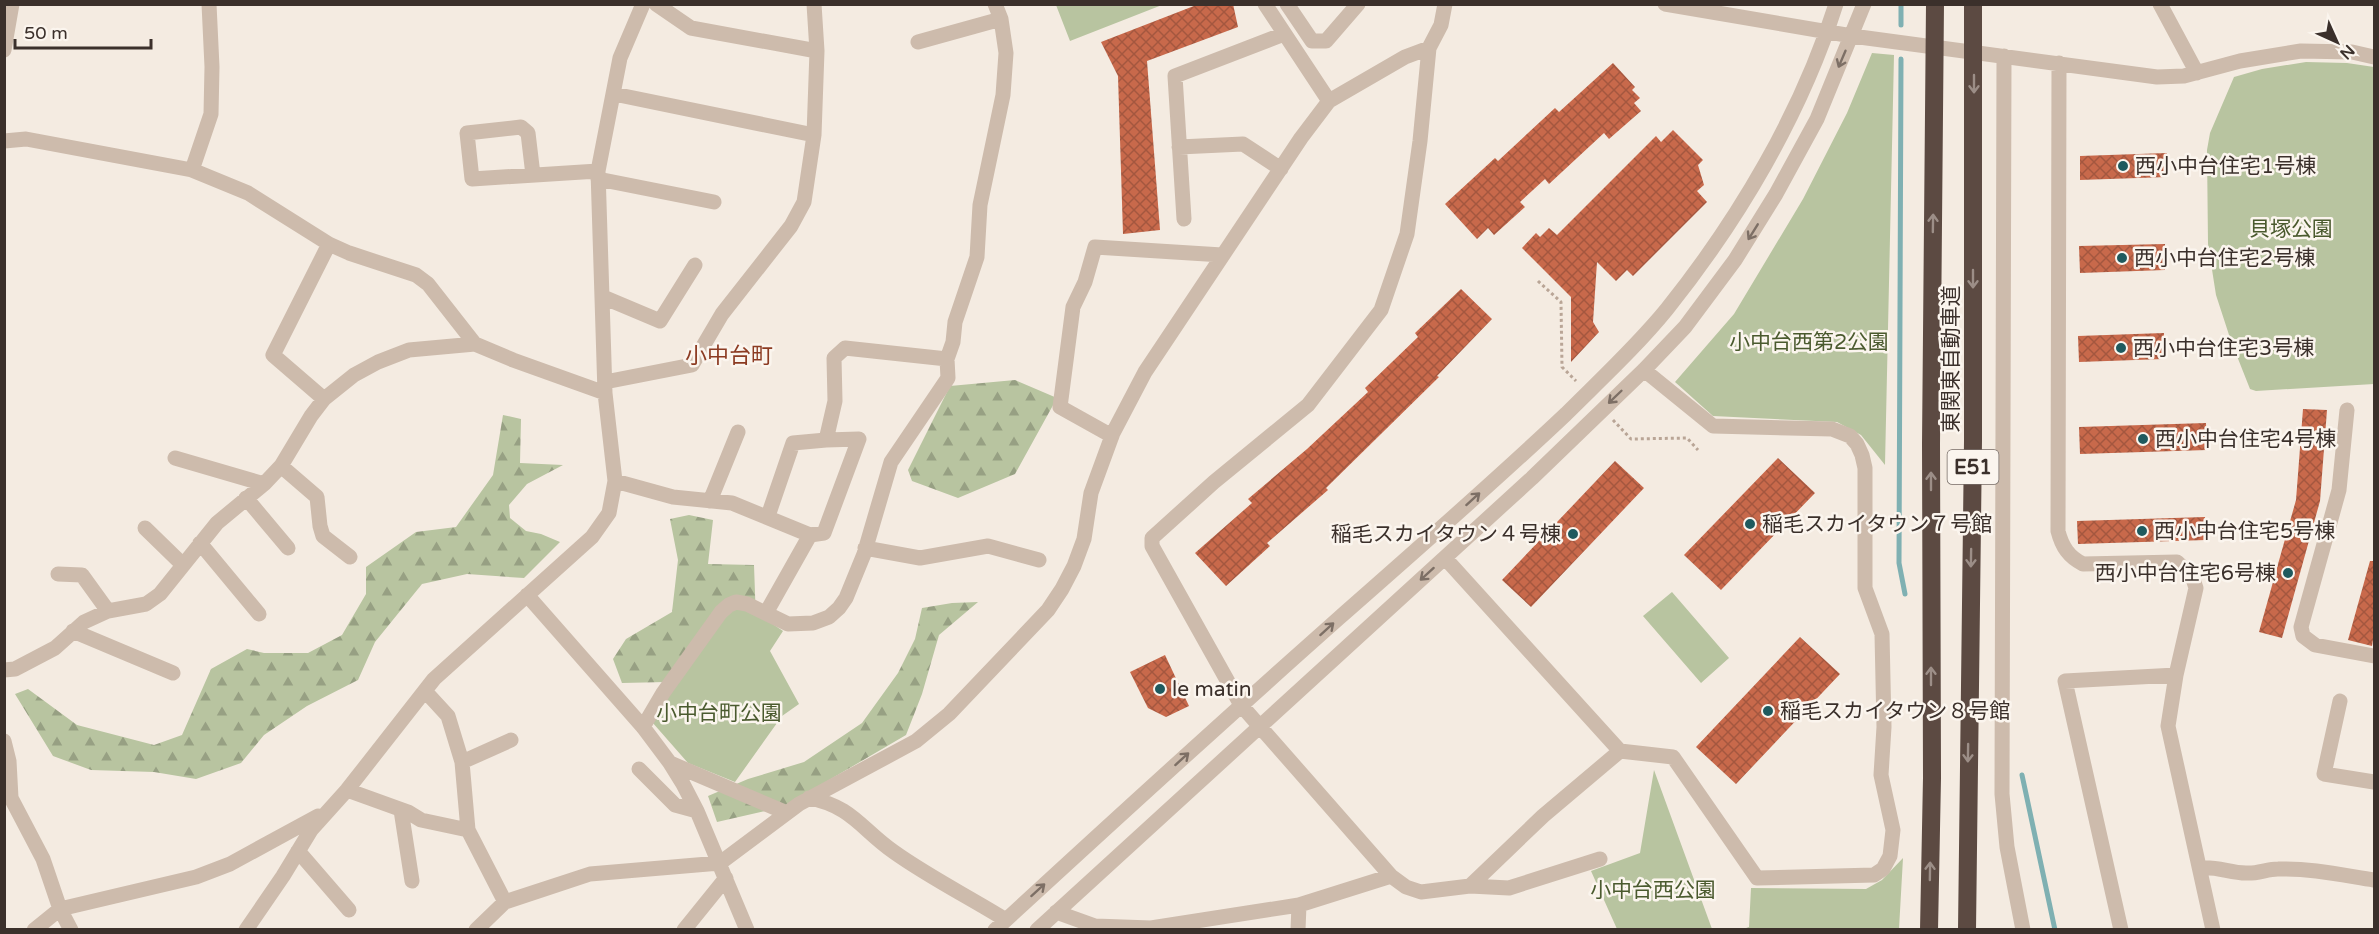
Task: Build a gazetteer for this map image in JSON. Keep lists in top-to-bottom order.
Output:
{
  "streets": {
    "highway": ["東関東自動車道", "E51"]
  },
  "districts": ["小中台町"],
  "parks": [
    "貝塚公園",
    "小中台西第2公園",
    "小中台町公園",
    "小中台西公園"
  ],
  "places": [
    "西小中台住宅1号棟",
    "西小中台住宅2号棟",
    "西小中台住宅3号棟",
    "西小中台住宅4号棟",
    "稲毛スカイタウン７号館",
    "西小中台住宅5号棟",
    "稲毛スカイタウン４号棟",
    "西小中台住宅6号棟",
    "le matin",
    "稲毛スカイタウン８号館"
  ],
  "scale_bar": "50 m",
  "north": "bottom right"
}
